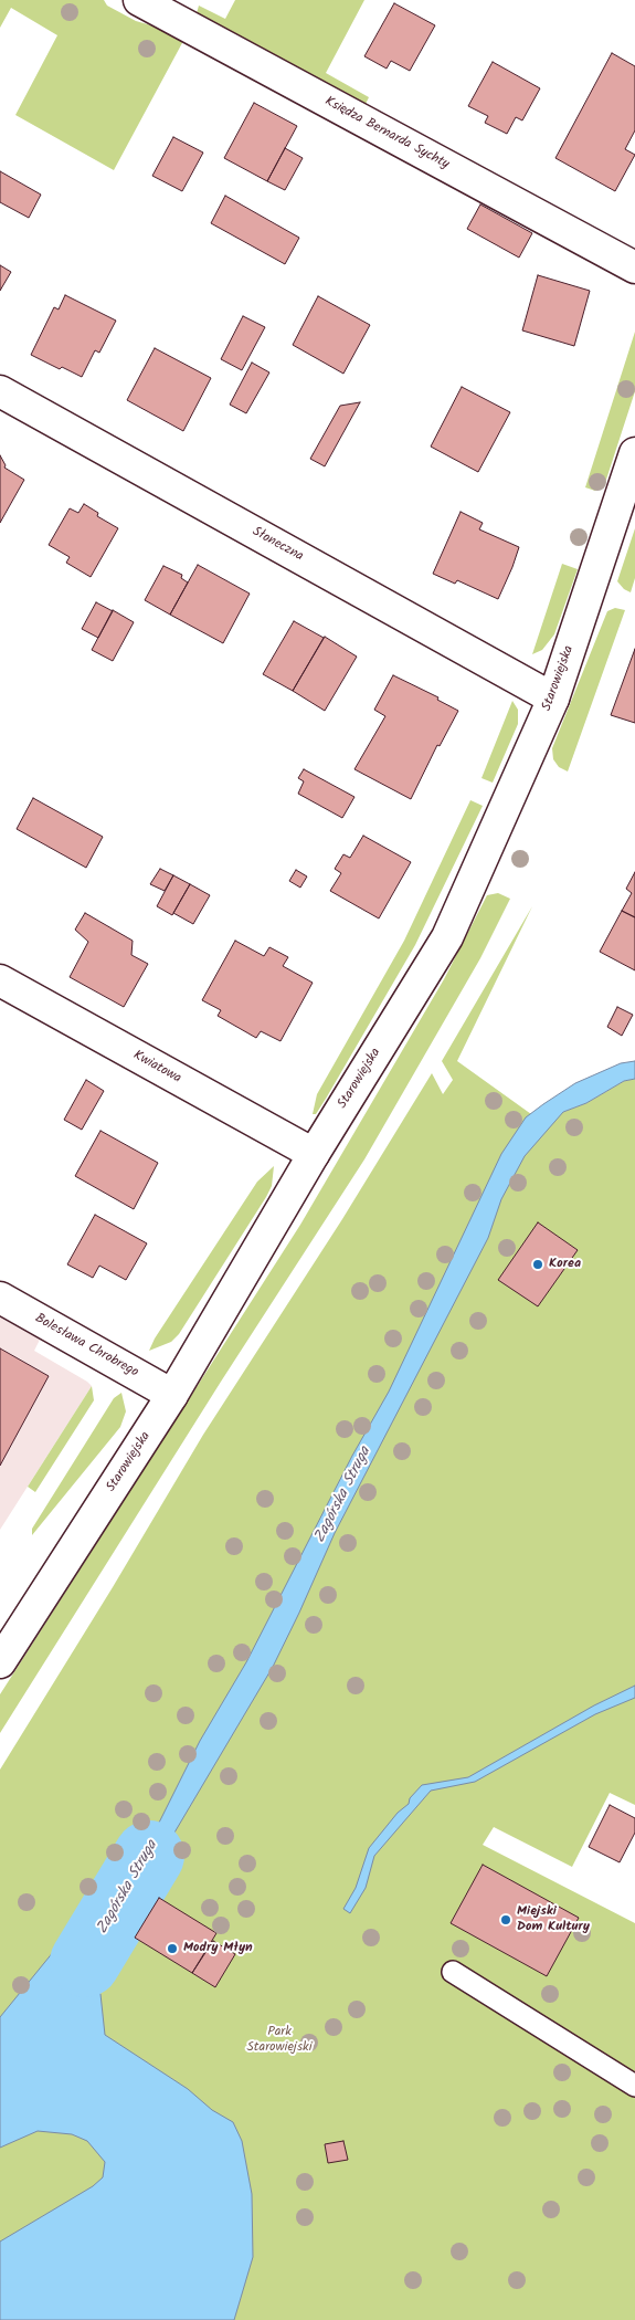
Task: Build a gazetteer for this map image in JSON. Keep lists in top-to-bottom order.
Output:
{
  "streets": {
    "street": [
      "Księdza Bernarda Sychty",
      "Słoneczna",
      "Starowiejska",
      "Kwiatowa",
      "Bolesława Chrobrego"
    ]
  },
  "crossings": [
    ["Słoneczna", "Starowiejska"],
    ["Starowiejska", "Kwiatowa"],
    ["Starowiejska", "Bolesława Chrobrego"]
  ],
  "water": ["Zagórska Struga"],
  "parks": ["Park Starowiejski"],
  "places": ["Korea", "Miejski Dom Kultury", "Modry Młyn"]
}
